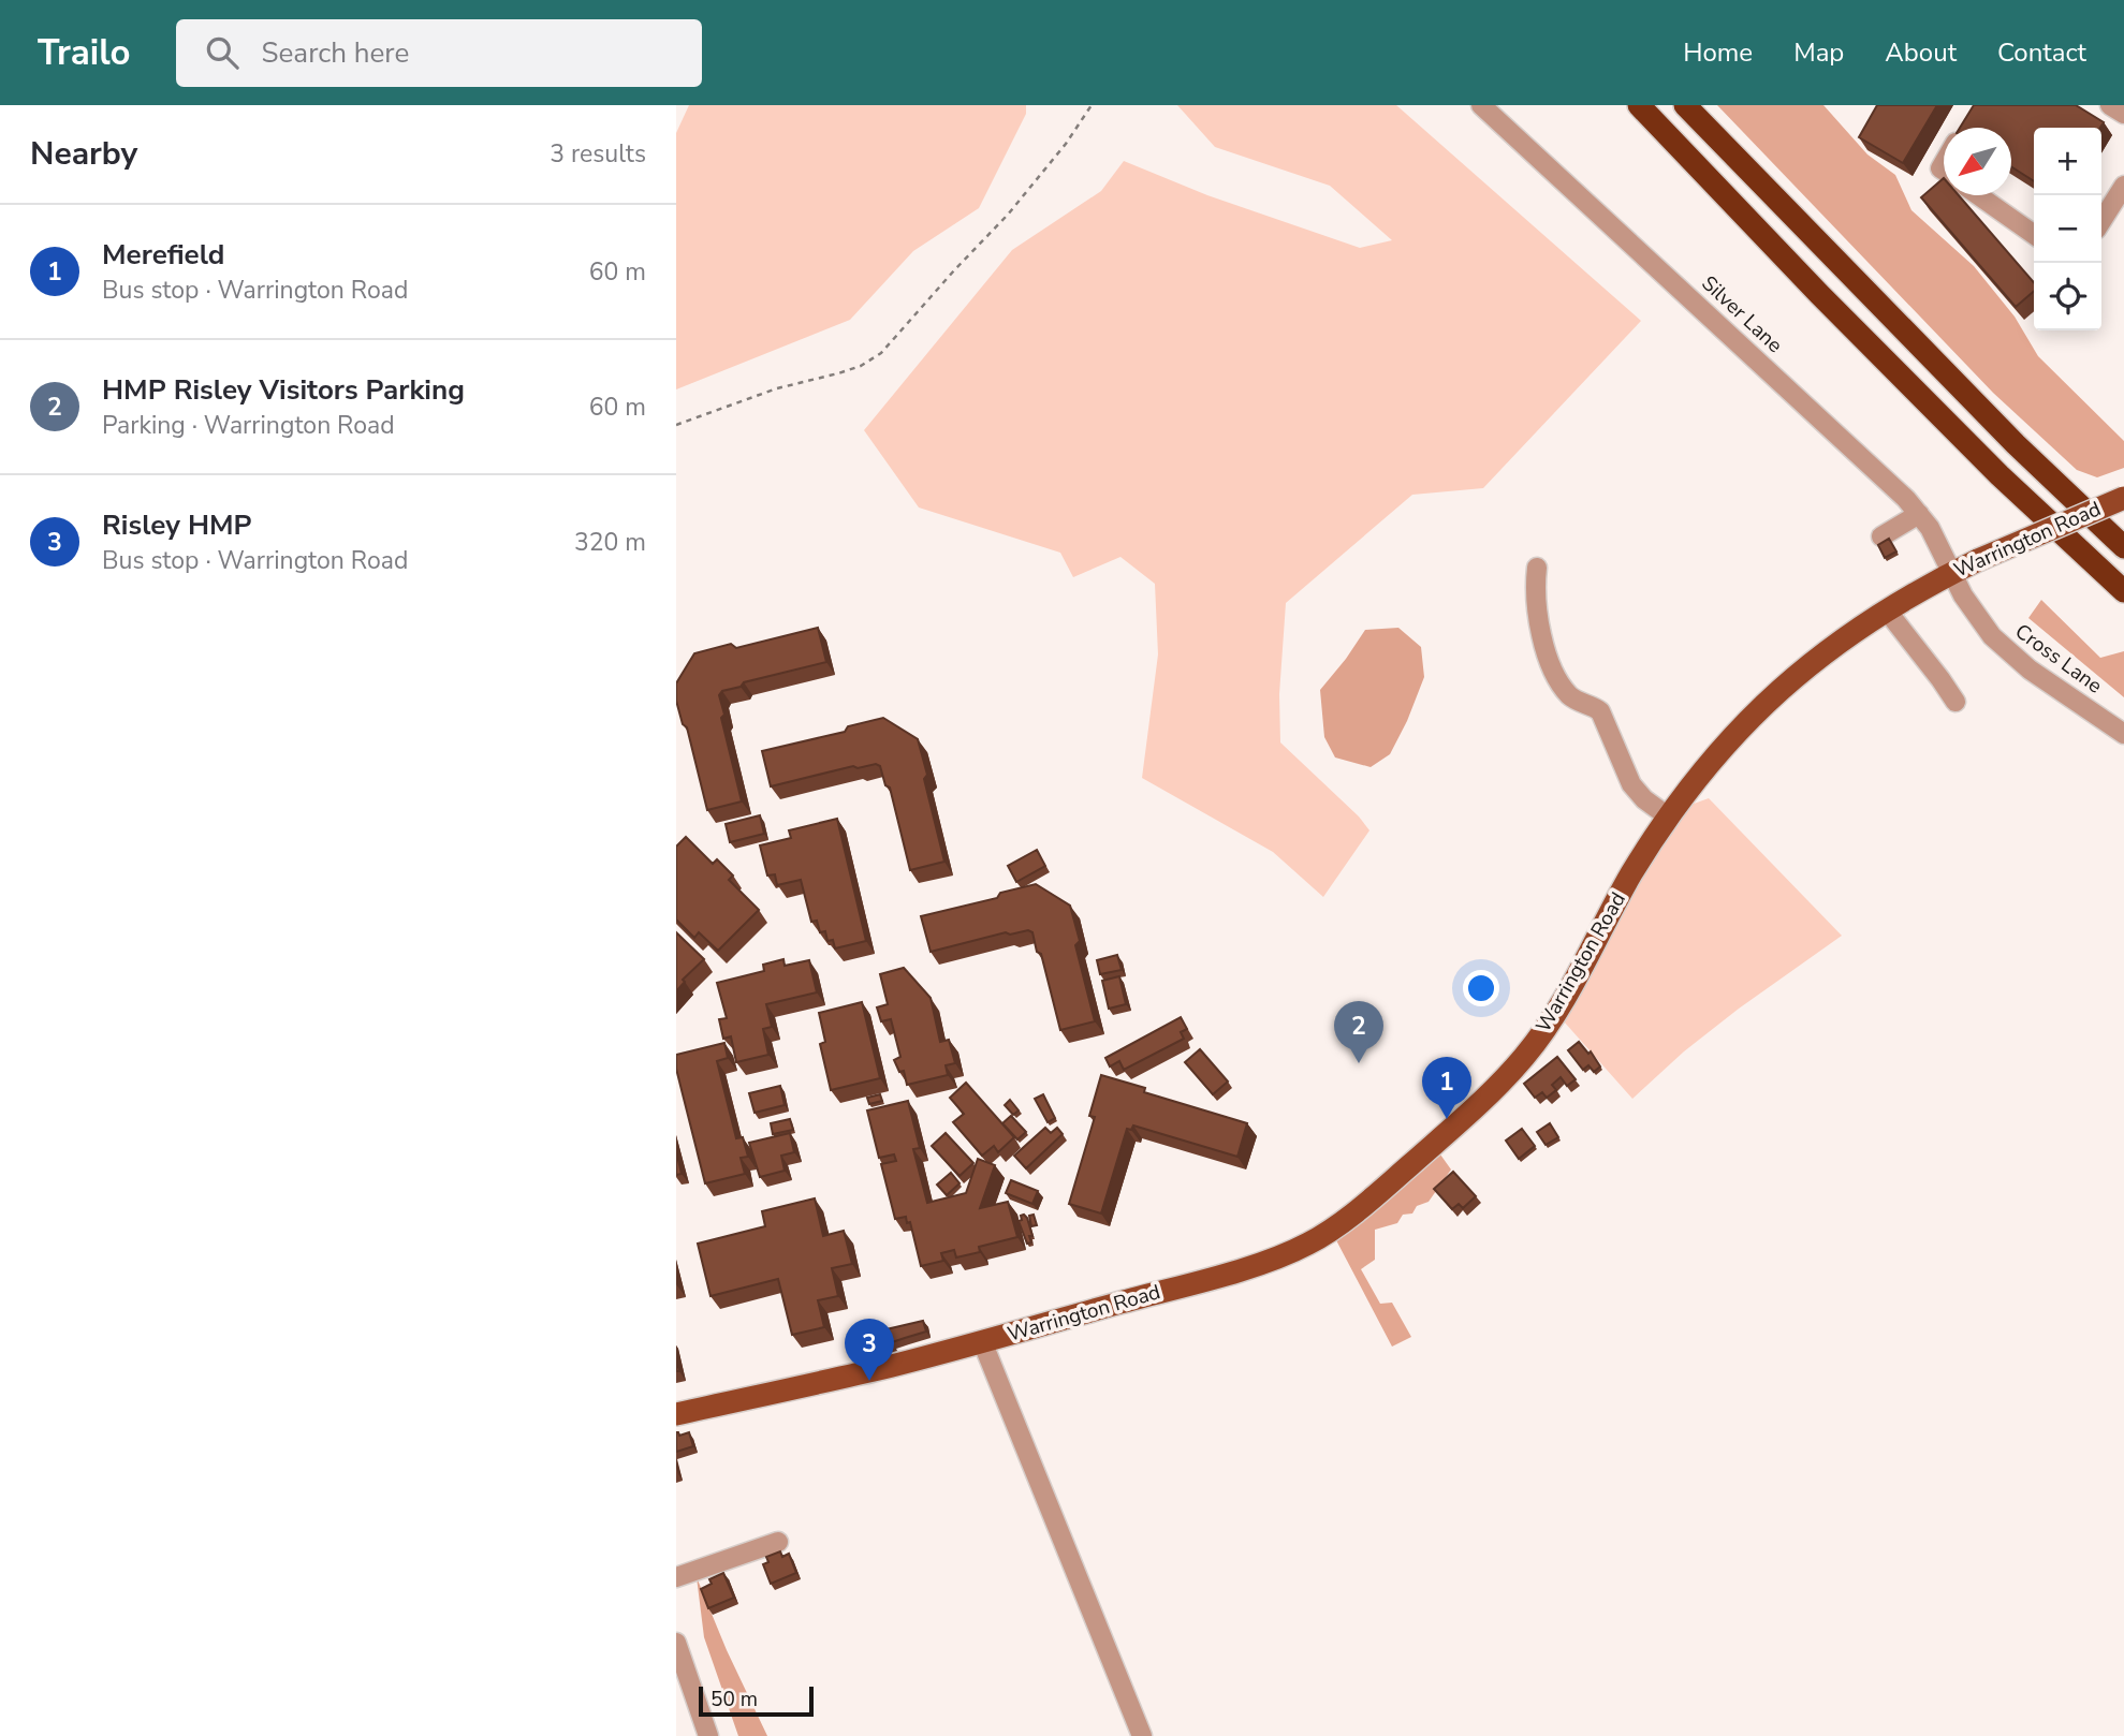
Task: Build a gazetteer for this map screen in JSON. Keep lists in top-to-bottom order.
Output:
{
  "streets": {
    "main road": ["Warrington Road"],
    "street": ["Silver Lane", "Cross Lane"]
  },
  "crossings": [
    ["Silver Lane", "Warrington Road"],
    ["Silver Lane", "Cross Lane"],
    ["Warrington Road", "Cross Lane"]
  ],
  "scale_bar": "50 m",
  "north": "bottom left",
  "page": {
    "header": "Trailo",
    "search": "Search here",
    "nav": [
      "Home",
      "Map",
      "About",
      "Contact"
    ],
    "heading": ["Nearby", "3 results"],
    "map_buttons": ["+", "−"],
    "list": [
      {
        "mark": "1",
        "name": "Merefield",
        "note": "Bus stop · Warrington Road",
        "value": "60 m"
      },
      {
        "mark": "2",
        "name": "HMP Risley Visitors Parking",
        "note": "Parking · Warrington Road",
        "value": "60 m"
      },
      {
        "mark": "3",
        "name": "Risley HMP",
        "note": "Bus stop · Warrington Road",
        "value": "320 m"
      }
    ],
    "pins": ["2", "1", "3"],
    "scale": "50 m"
  }
}
